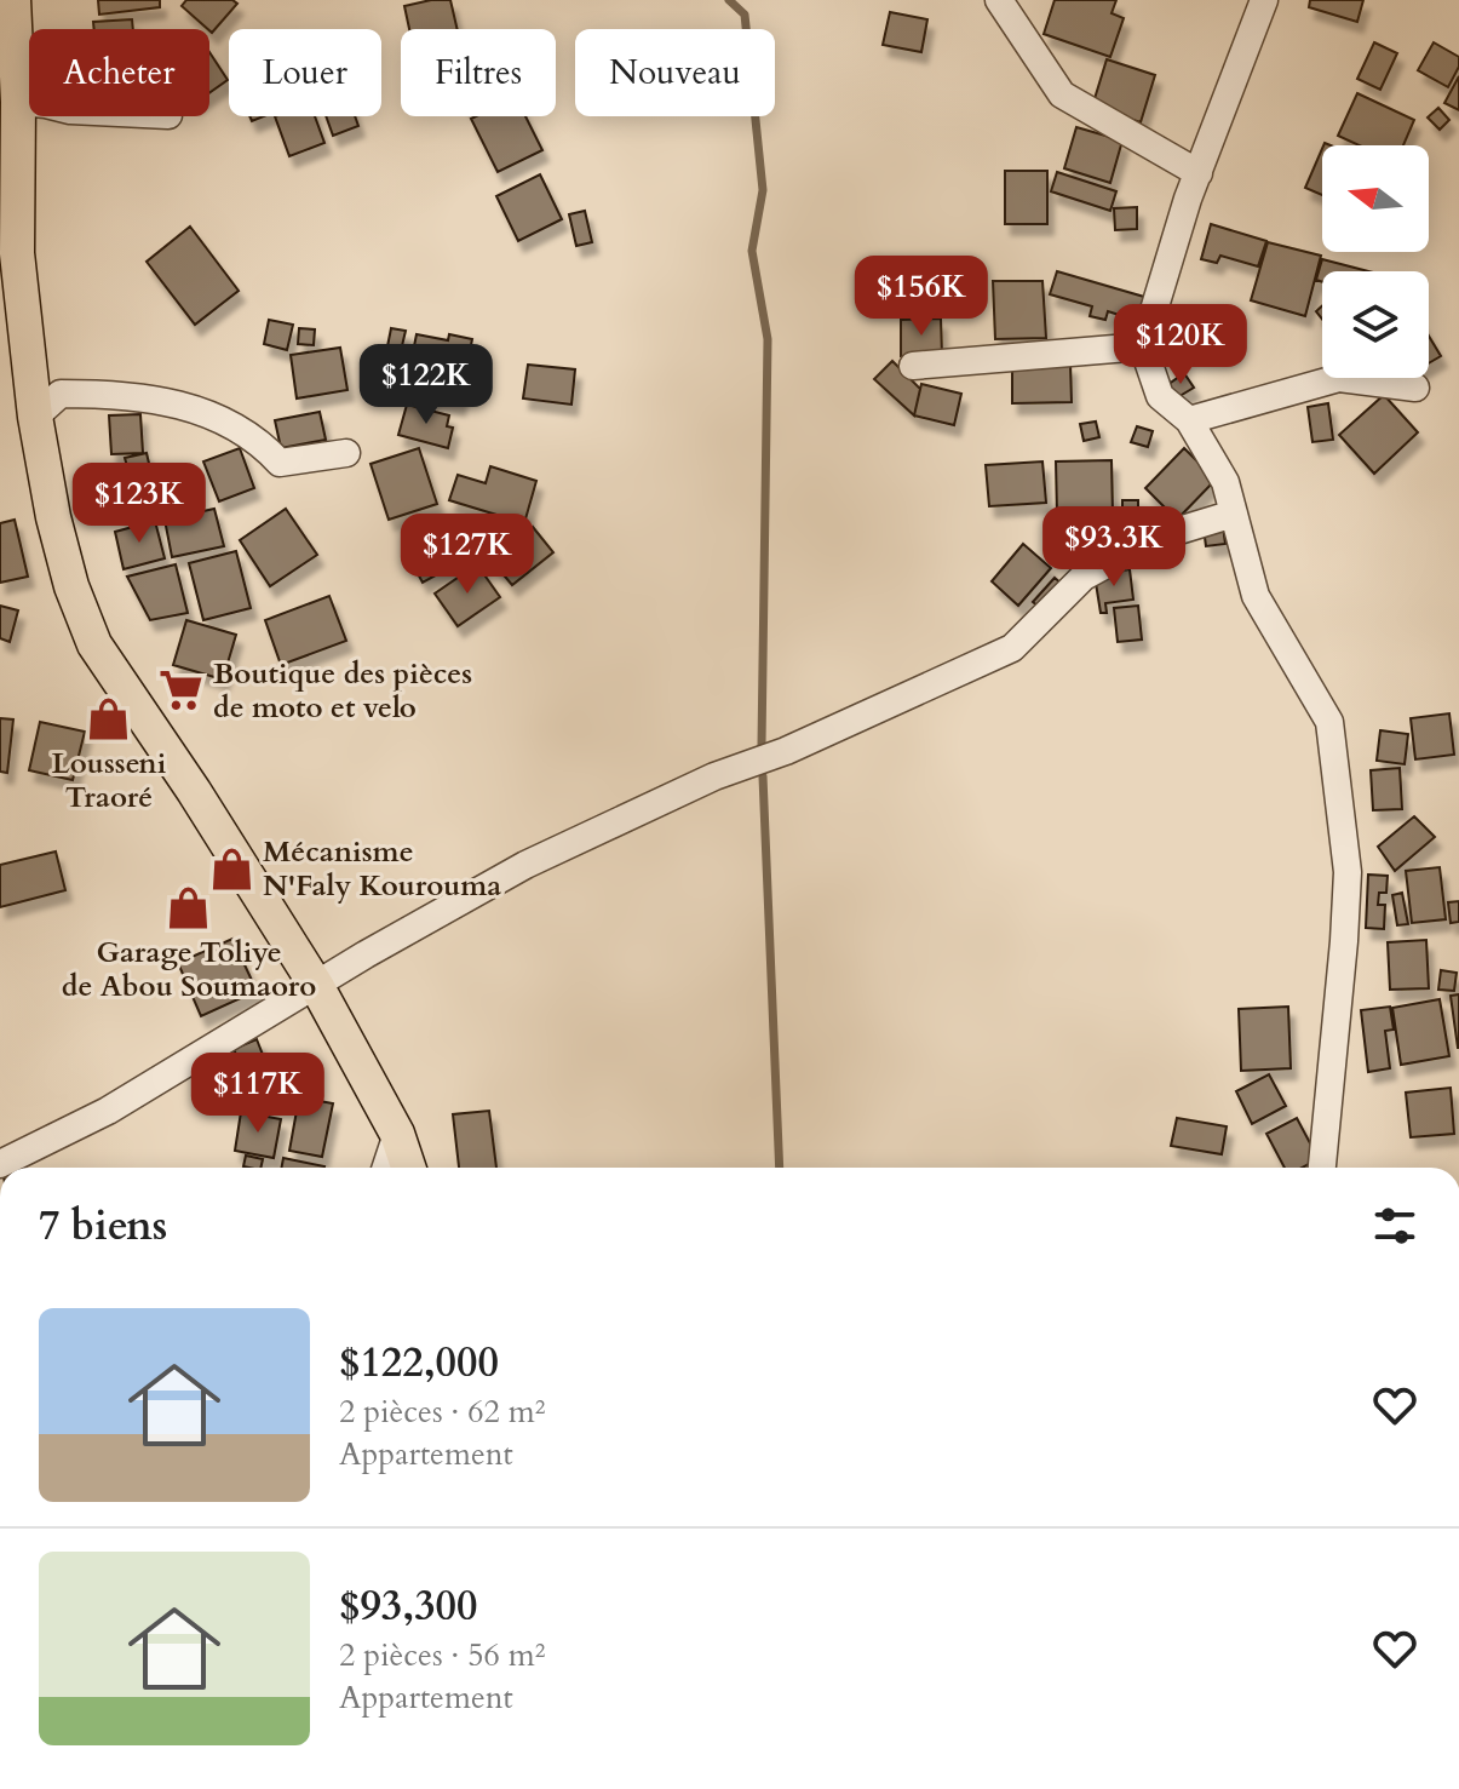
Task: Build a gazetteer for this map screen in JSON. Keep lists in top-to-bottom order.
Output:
{
  "places": {
    "supermarket": ["Boutique des pièces de moto et velo"],
    "shop": ["Lousseni Traoré", "Mécanisme N'Faly Kourouma", "Garage Toliye de Abou Soumaoro"]
  },
  "north": "left",
  "page": {
    "chip": [
      "Acheter",
      "Louer",
      "Filtres",
      "Nouveau"
    ],
    "price": [
      "$156K",
      "$120K",
      "$122K",
      "$123K",
      "$93.3K",
      "$127K",
      "$117K"
    ],
    "heading": "7 biens",
    "list": [
      {
        "name": "$122,000",
        "note": "2 pièces · 62 m² · Appartement"
      },
      {
        "name": "$93,300",
        "note": "2 pièces · 56 m² · Appartement"
      }
    ]
  }
}
